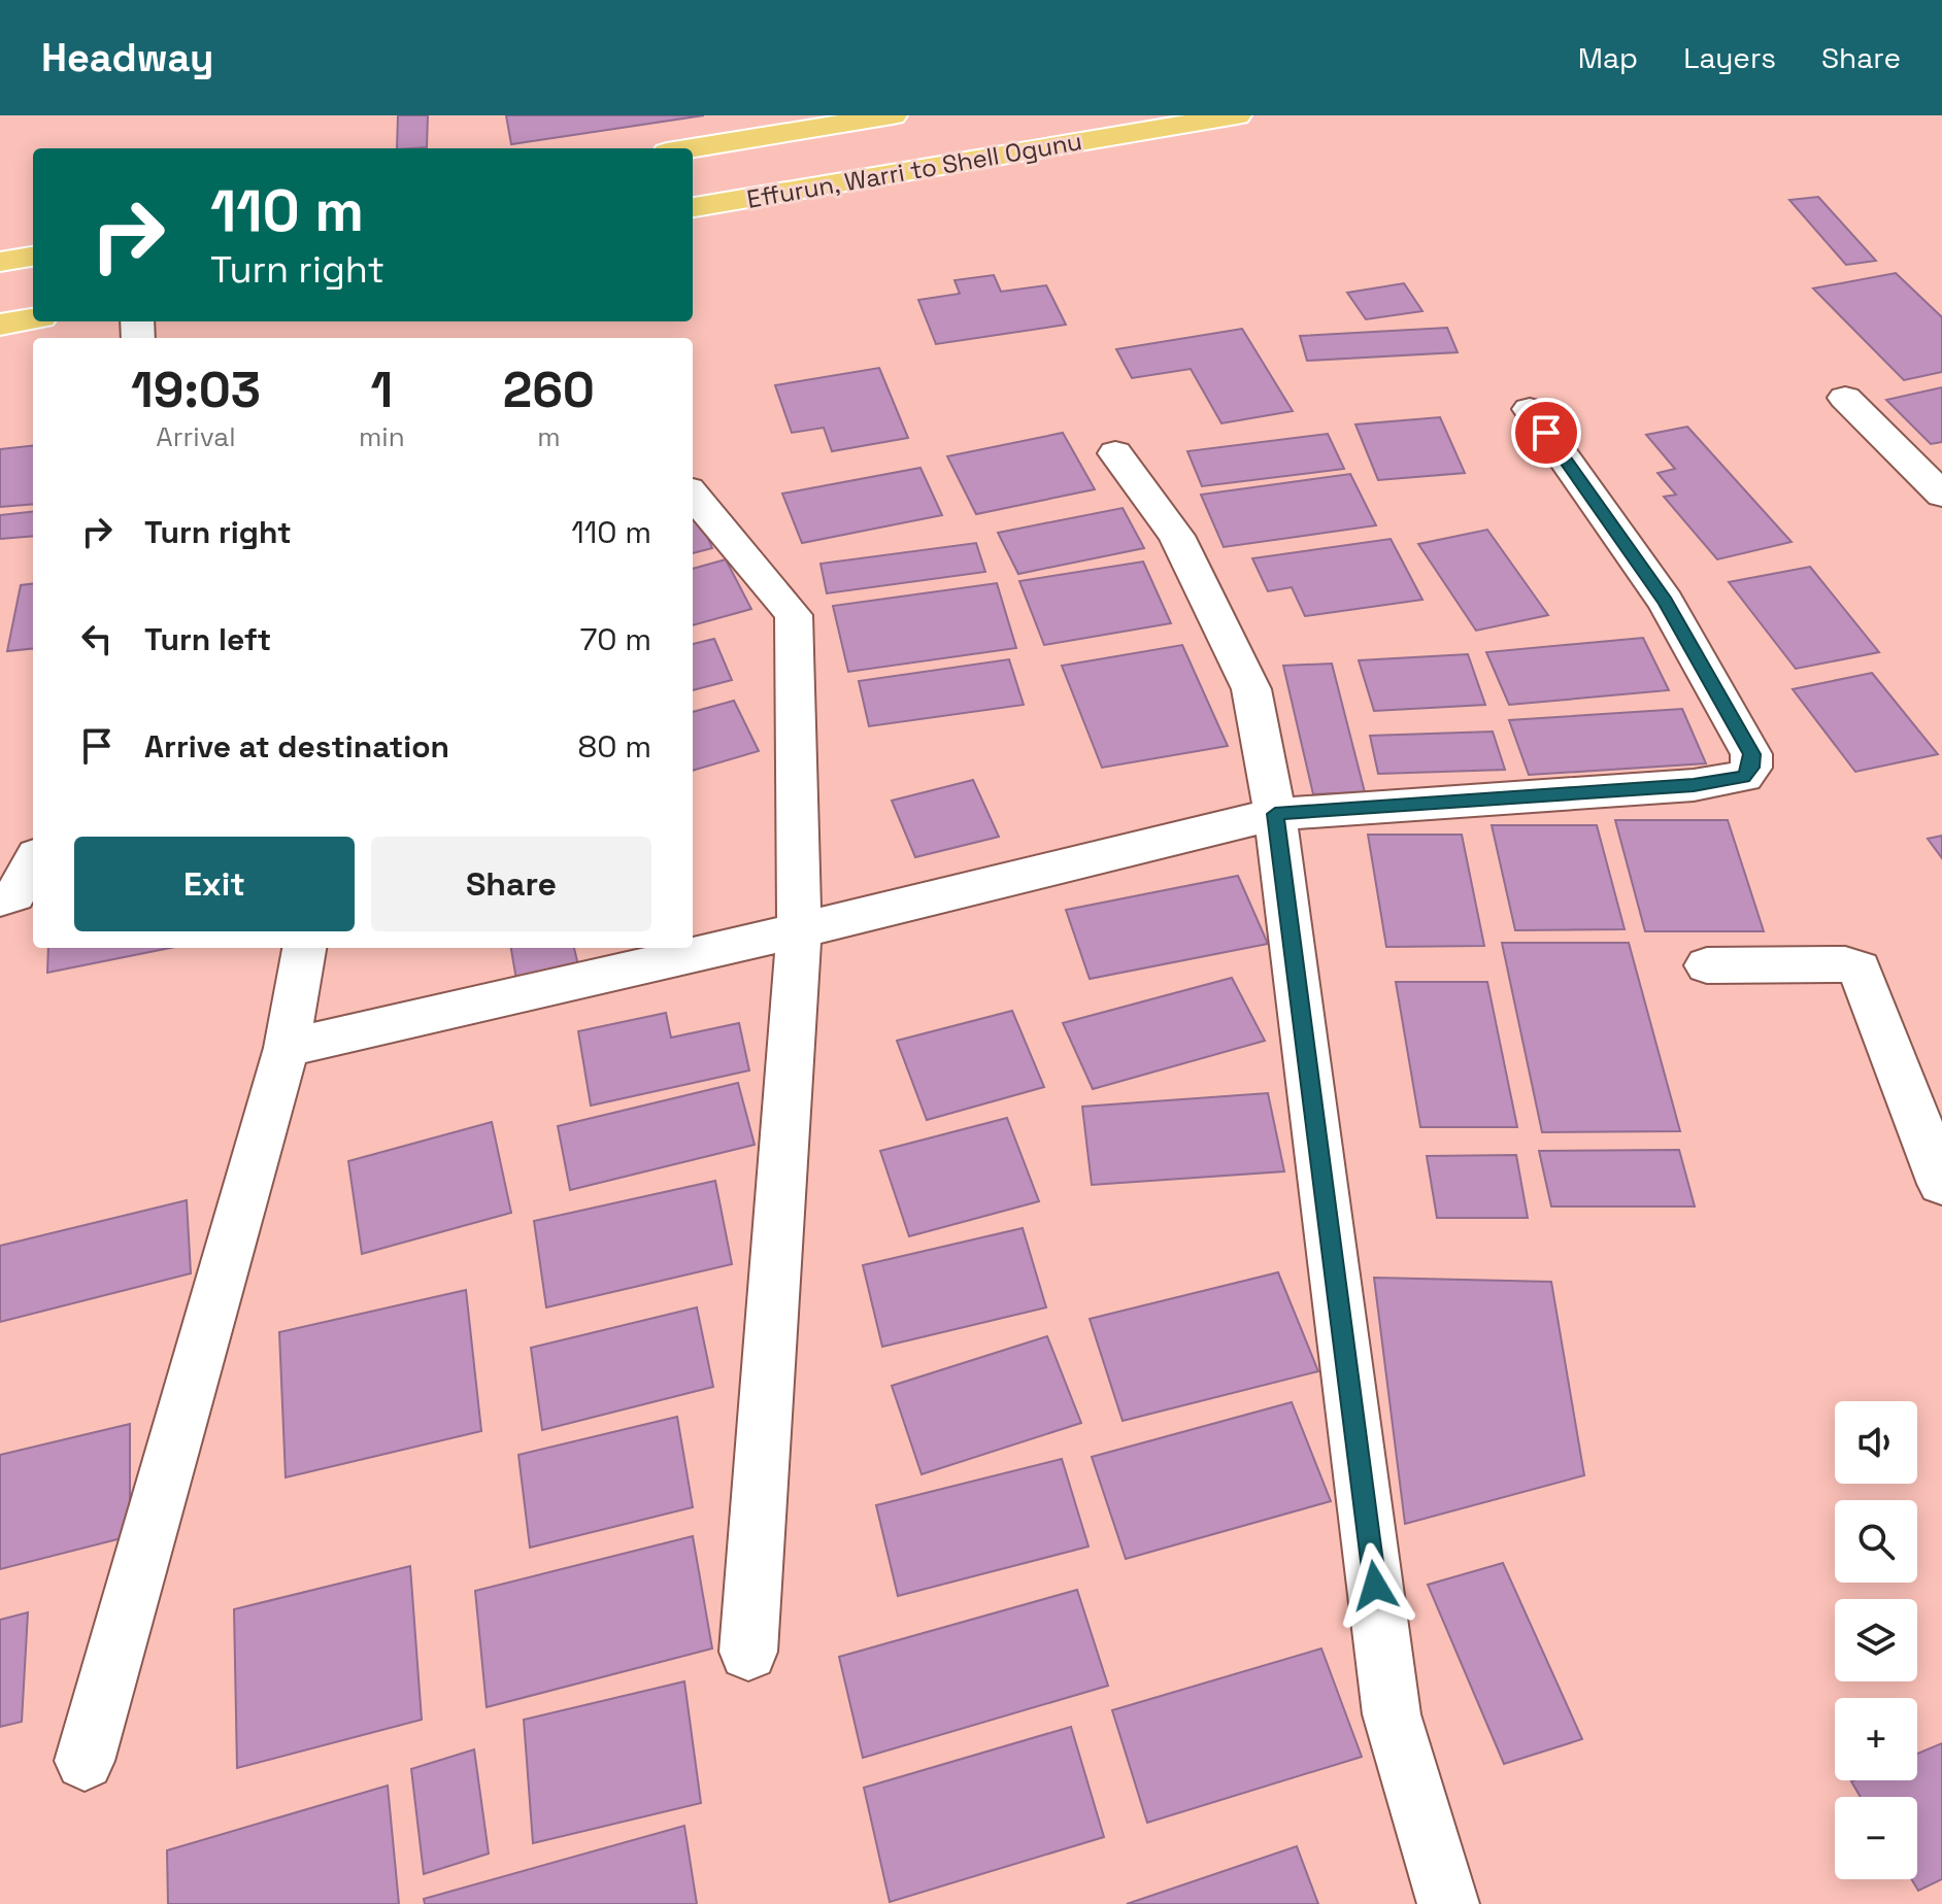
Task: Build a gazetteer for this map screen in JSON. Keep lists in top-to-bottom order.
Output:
{
  "streets": {
    "main road": ["Effurun, Warri to Shell Ogunu"]
  },
  "page": {
    "header": "Headway",
    "nav": ["Map", "Layers", "Share"],
    "turn": ["110 m", "Turn right"],
    "eta": [
      "19:03",
      "Arrival",
      "1",
      "min",
      "260",
      "m"
    ],
    "list": [
      {
        "name": "Turn right",
        "value": "110 m"
      },
      {
        "name": "Turn left",
        "value": "70 m"
      },
      {
        "name": "Arrive at destination",
        "value": "80 m"
      }
    ],
    "buttons": ["Exit", "Share"],
    "map_buttons": ["+", "−"]
  }
}
